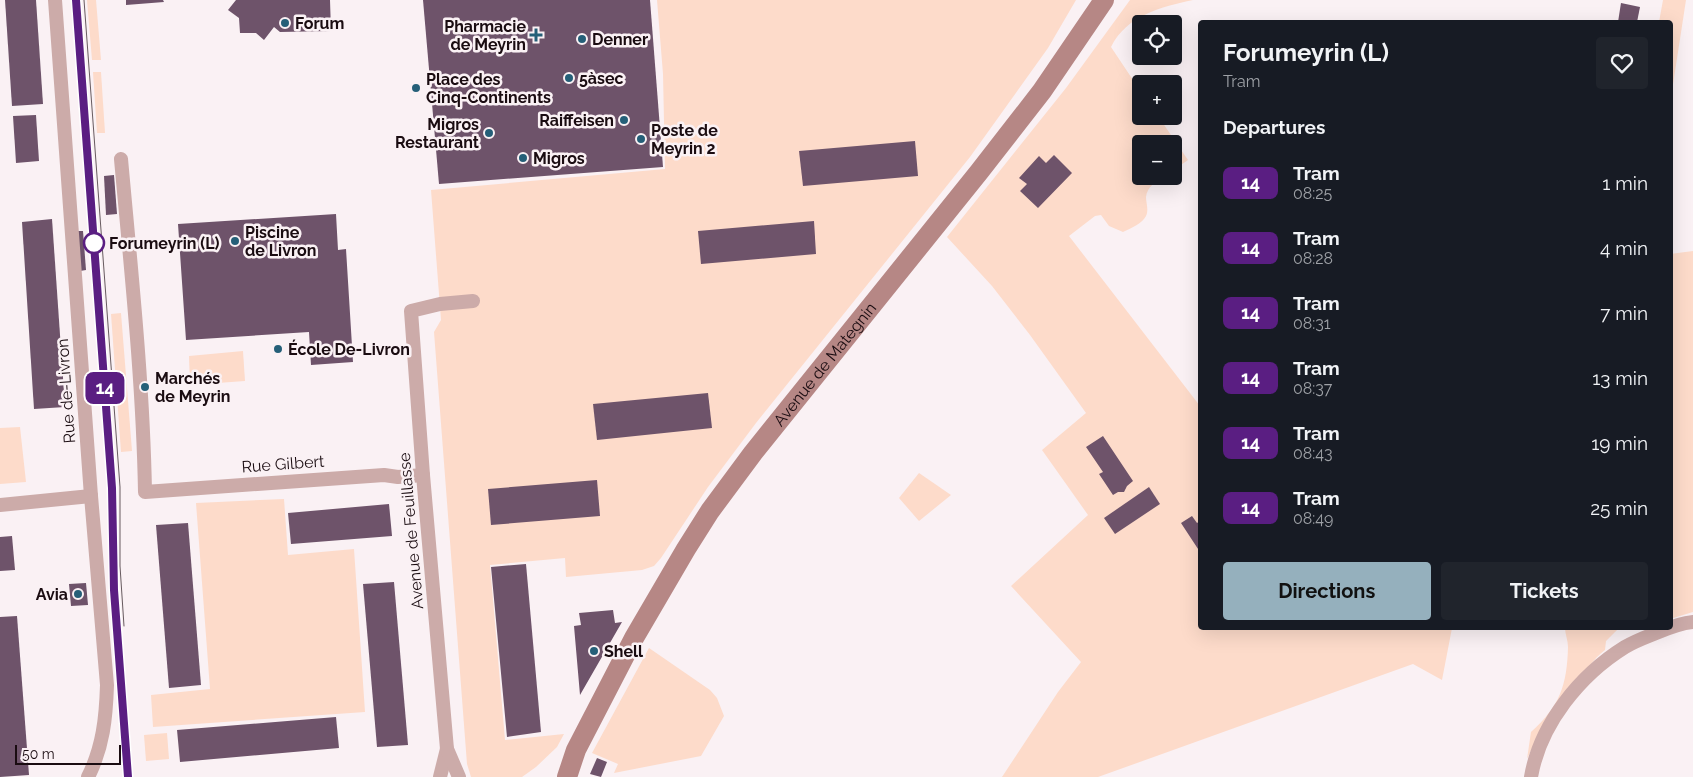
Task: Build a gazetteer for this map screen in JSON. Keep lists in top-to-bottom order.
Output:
{
  "streets": {
    "main road": ["Avenue de Mategnin"],
    "street": ["Rue de-Livron", "Rue Gilbert", "Avenue de Feuillasse"]
  },
  "crossings": [
    ["Rue Gilbert", "Avenue de Feuillasse"]
  ],
  "places": {
    "other": [
      "Forum",
      "Denner",
      "5àsec",
      "Place des Cinq-Continents",
      "Raiffeisen",
      "Migros Restaurant",
      "Poste de Meyrin 2",
      "Migros",
      "Piscine de Livron",
      "Forumeyrin (L)",
      "École De-Livron",
      "Marchés de Meyrin",
      "Avia",
      "Shell"
    ],
    "health": ["Pharmacie de Meyrin"]
  },
  "lines": ["tram line 14"],
  "scale_bar": "50 m",
  "page": {
    "on_map": "14",
    "map_buttons": ["+", "−"],
    "heading": [
      ["Forumeyrin (L)", "Tram"],
      "Departures"
    ],
    "list": [
      {
        "mark": "14",
        "name": "Tram",
        "note": "08:25",
        "value": "1 min"
      },
      {
        "mark": "14",
        "name": "Tram",
        "note": "08:28",
        "value": "4 min"
      },
      {
        "mark": "14",
        "name": "Tram",
        "note": "08:31",
        "value": "7 min"
      },
      {
        "mark": "14",
        "name": "Tram",
        "note": "08:37",
        "value": "13 min"
      },
      {
        "mark": "14",
        "name": "Tram",
        "note": "08:43",
        "value": "19 min"
      },
      {
        "mark": "14",
        "name": "Tram",
        "note": "08:49",
        "value": "25 min"
      }
    ],
    "buttons": ["Directions", "Tickets"],
    "scale": "50 m"
  }
}
